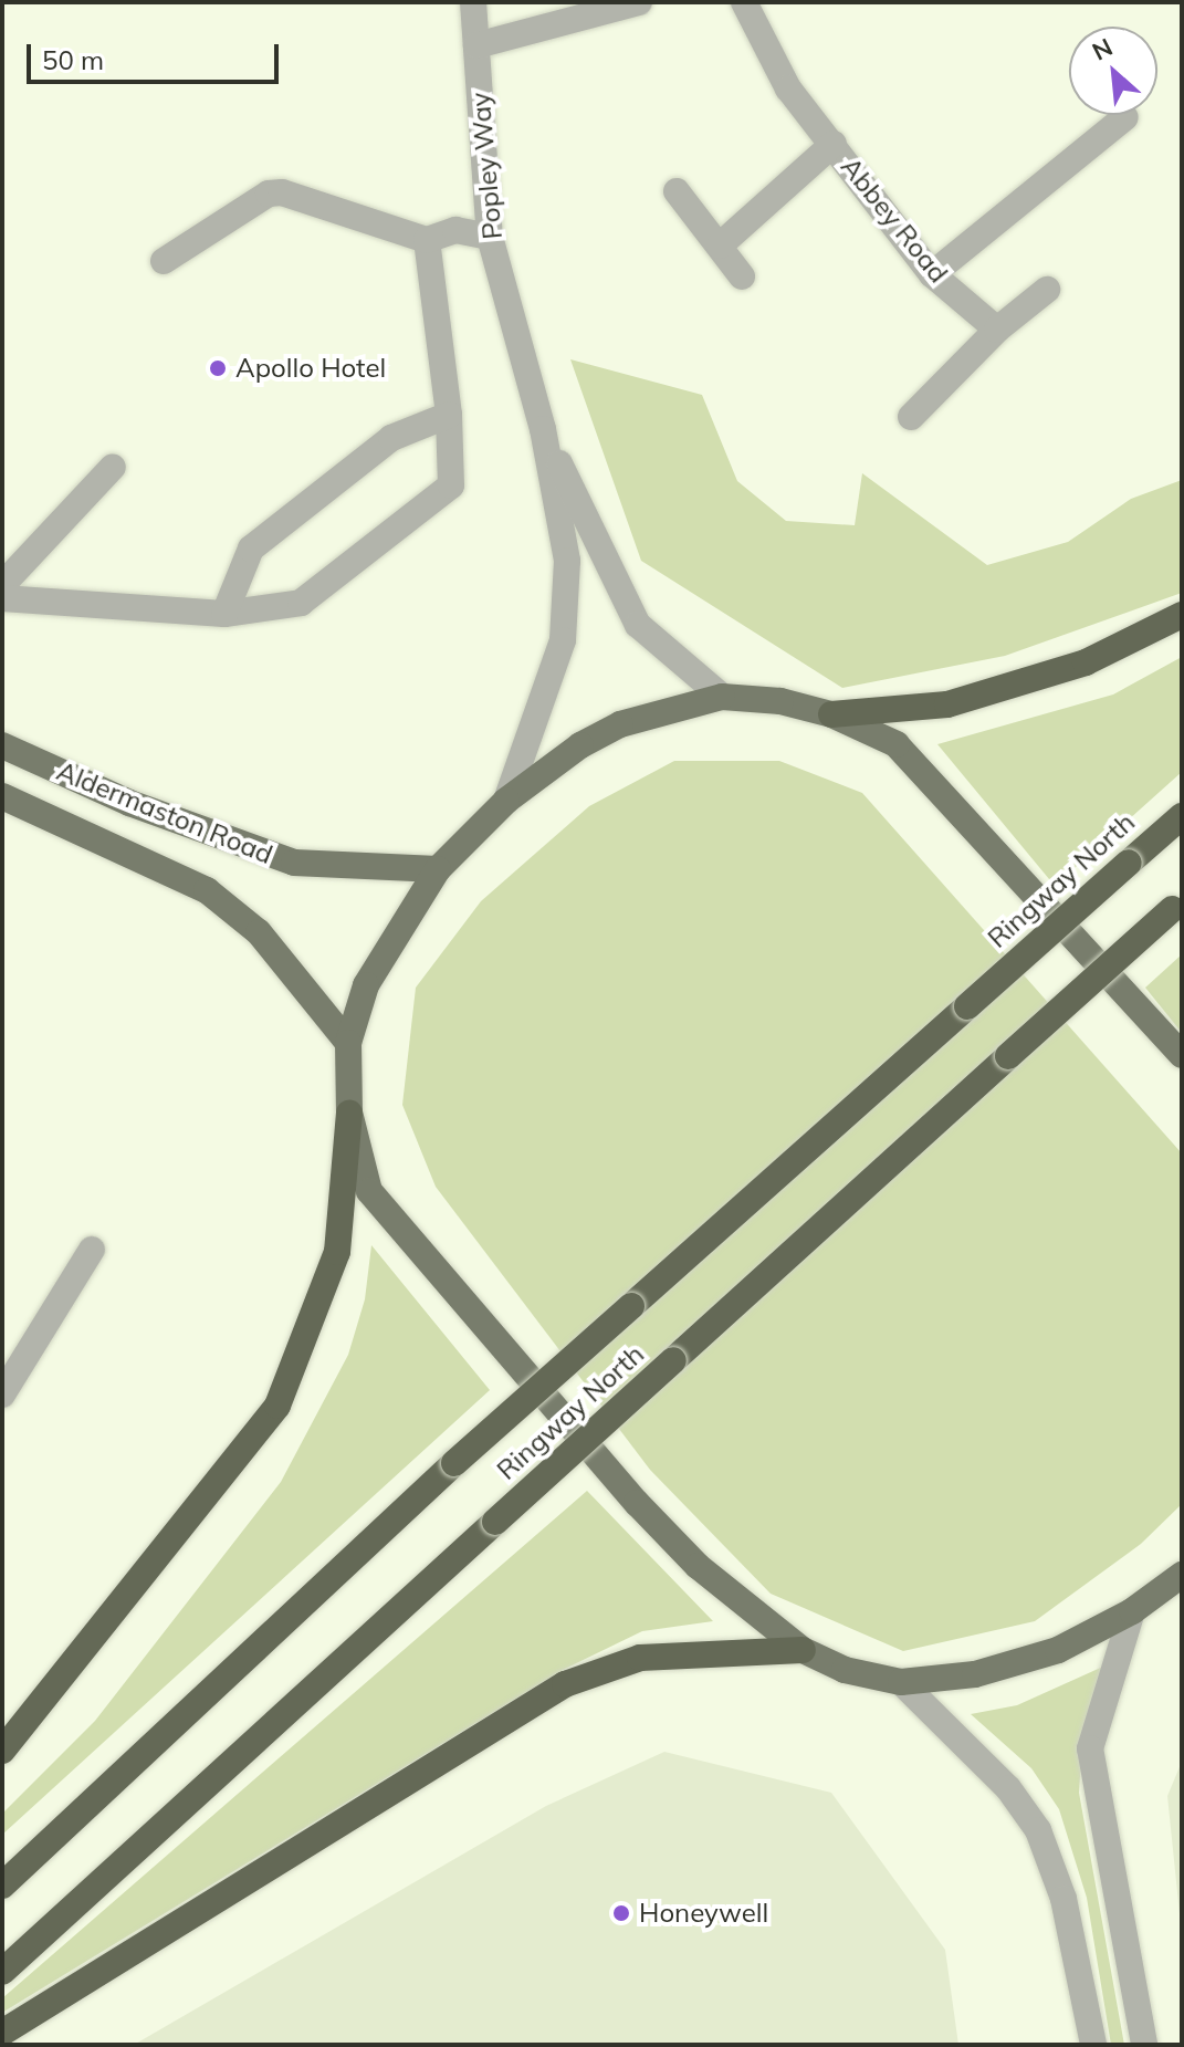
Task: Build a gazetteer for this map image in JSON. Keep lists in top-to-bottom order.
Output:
{
  "streets": {
    "highway": ["Ringway North"],
    "main road": ["Aldermaston Road"],
    "street": ["Popley Way", "Abbey Road"]
  },
  "places": ["Apollo Hotel", "Honeywell"],
  "scale_bar": "50 m",
  "north": "top left"
}
